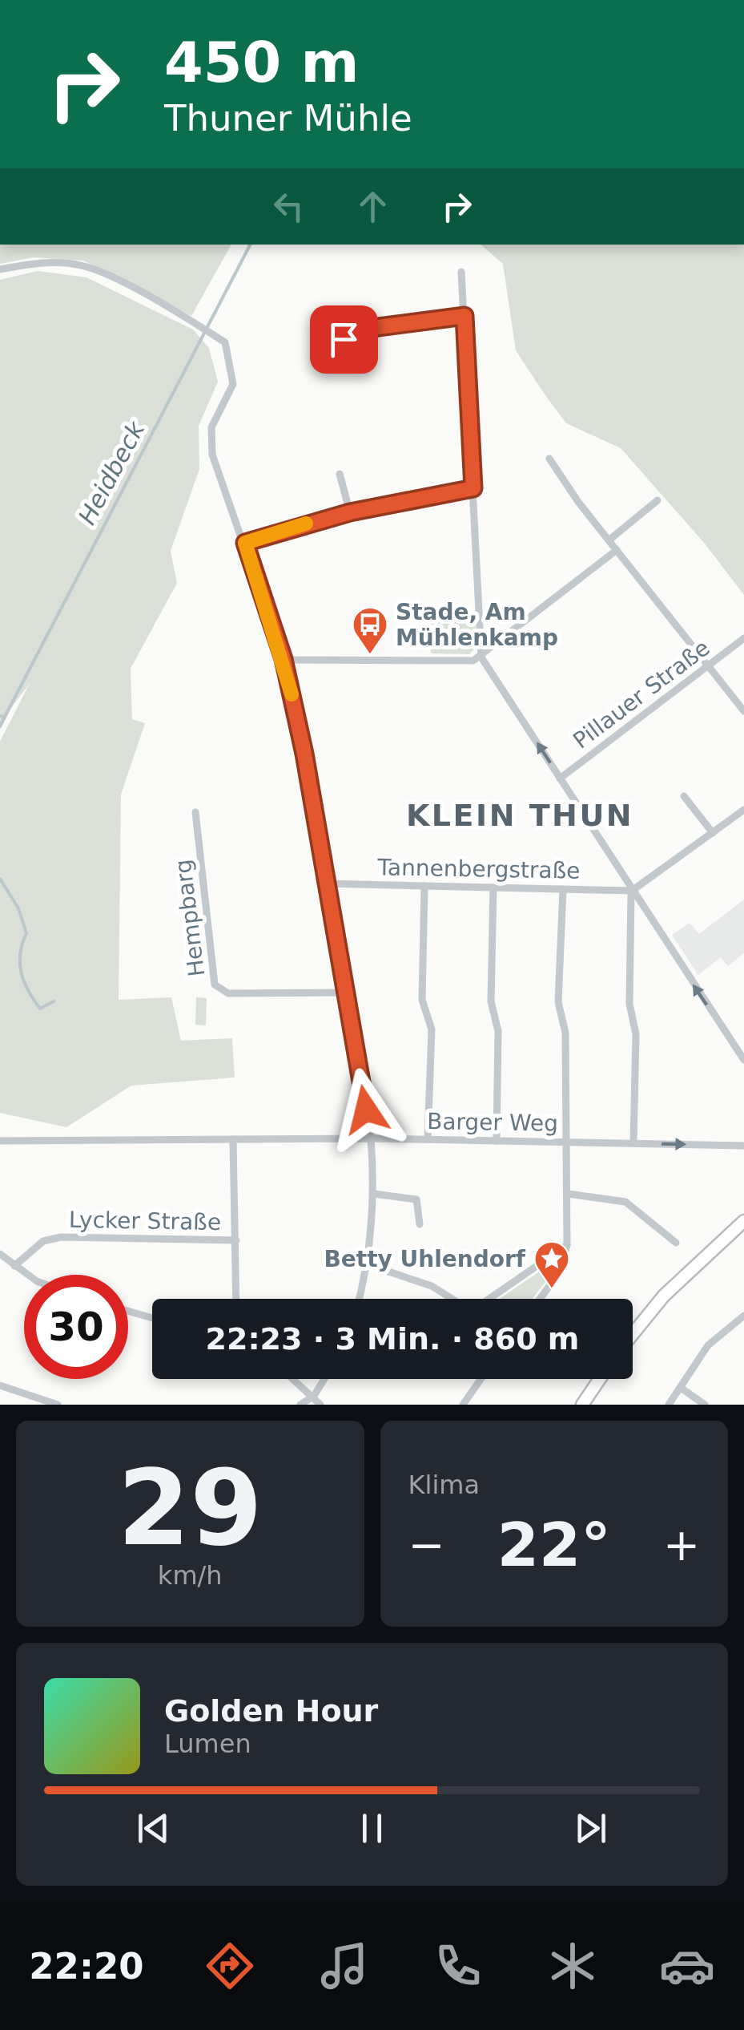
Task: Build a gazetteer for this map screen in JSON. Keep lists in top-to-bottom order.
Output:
{
  "streets": {
    "street": [
      "Pillauer Straße",
      "Tannenbergstraße",
      "Hempbarg",
      "Barger Weg",
      "Lycker Straße"
    ]
  },
  "districts": ["KLEIN THUN"],
  "water": ["Heidbeck"],
  "places": {
    "bus stop": ["Stade, Am Mühlenkamp"],
    "place": ["Betty Uhlendorf"]
  },
  "page": {
    "turn": ["450 m", "Thuner Mühle"],
    "limit": "30",
    "trip": "22:23 · 3 Min. · 860 m",
    "tile": [
      ["29", "km/h"],
      "Klima"
    ],
    "heat": ["−", "22°", "+"],
    "song": ["Golden Hour", "Lumen"],
    "tabs": "22:20"
  }
}
